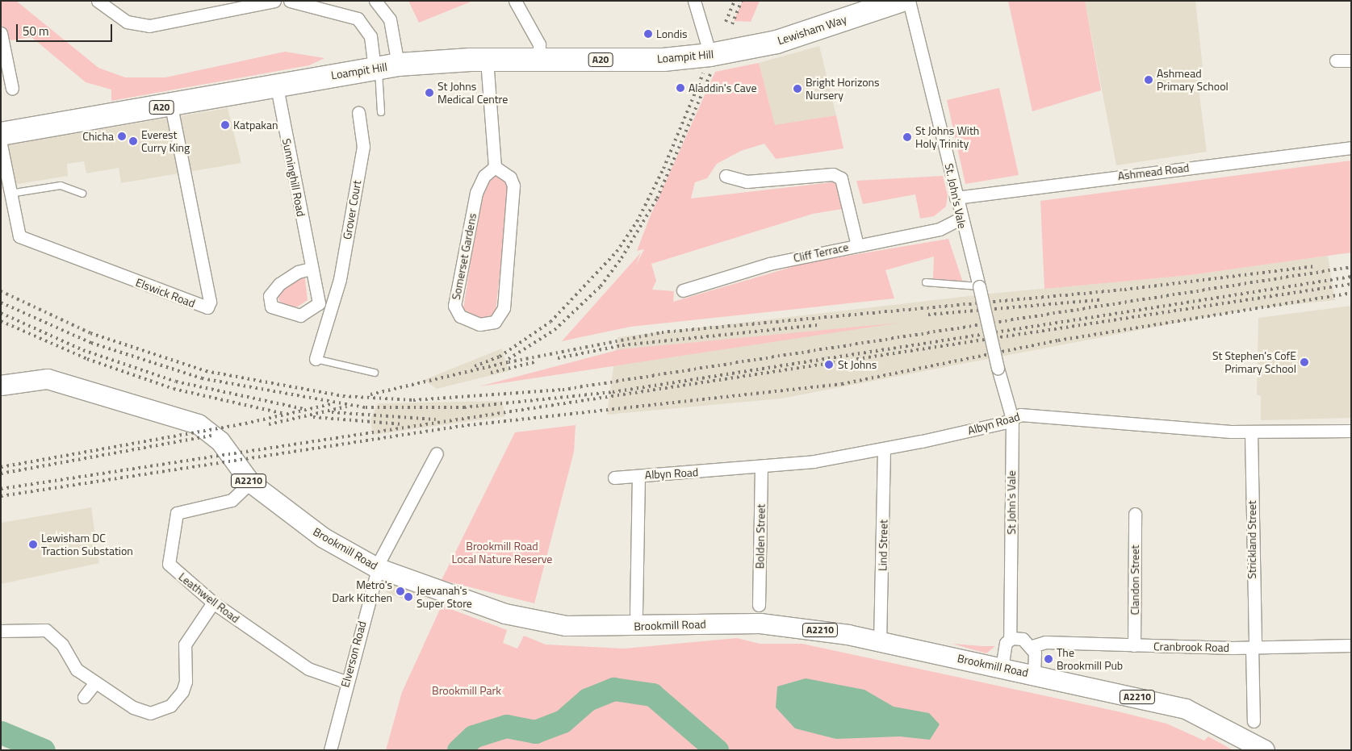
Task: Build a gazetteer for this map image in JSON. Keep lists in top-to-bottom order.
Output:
{
  "streets": {
    "highway": ["Lewisham Way", "Loampit Hill", "A20"],
    "main road": ["A2210", "Brookmill Road"],
    "street": [
      "Ashmead Road",
      "Sunninghill Road",
      "St. John's Vale",
      "Grover Court",
      "Cliff Terrace",
      "Somerset Gardens",
      "Elswick Road",
      "Albyn Road",
      "St John's Vale",
      "Bolden Street",
      "Strickland Street",
      "Lind Street",
      "Clandon Street",
      "Leathwell Road",
      "Cranbrook Road",
      "Elverson Road"
    ]
  },
  "crossings": [
    ["Lewisham Way", "Loampit Hill"],
    ["Loampit Hill", "Sunninghill Road"],
    ["Loampit Hill", "Elswick Road"],
    ["Ashmead Road", "St. John's Vale"],
    ["Sunninghill Road", "Grover Court"],
    ["St. John's Vale", "Cliff Terrace"],
    ["St. John's Vale", "St John's Vale"],
    ["Albyn Road", "St John's Vale"],
    ["Albyn Road", "Bolden Street"],
    ["Albyn Road", "Strickland Street"],
    ["Albyn Road", "Lind Street"],
    ["St John's Vale", "Brookmill Road"],
    ["Strickland Street", "Cranbrook Road"],
    ["Lind Street", "Brookmill Road"],
    ["Brookmill Road", "Leathwell Road"],
    ["Brookmill Road", "Elverson Road"],
    ["Clandon Street", "Cranbrook Road"],
    ["Leathwell Road", "Elverson Road"]
  ],
  "parks": ["Brookmill Road Local Nature Reserve", "Brookmill Park"],
  "places": [
    "Londis",
    "Ashmead Primary School",
    "Aladdin's Cave",
    "Bright Horizons Nursery",
    "St Johns Medical Centre",
    "Katpakan",
    "Chicha",
    "St Johns With Holy Trinity",
    "Everest Curry King",
    "St Stephen's CofE Primary School",
    "St Johns",
    "Lewisham DC Traction Substation",
    "Metro's Dark Kitchen",
    "Jeevanah's Super Store",
    "The Brookmill Pub"
  ],
  "scale_bar": "50 m"
}
